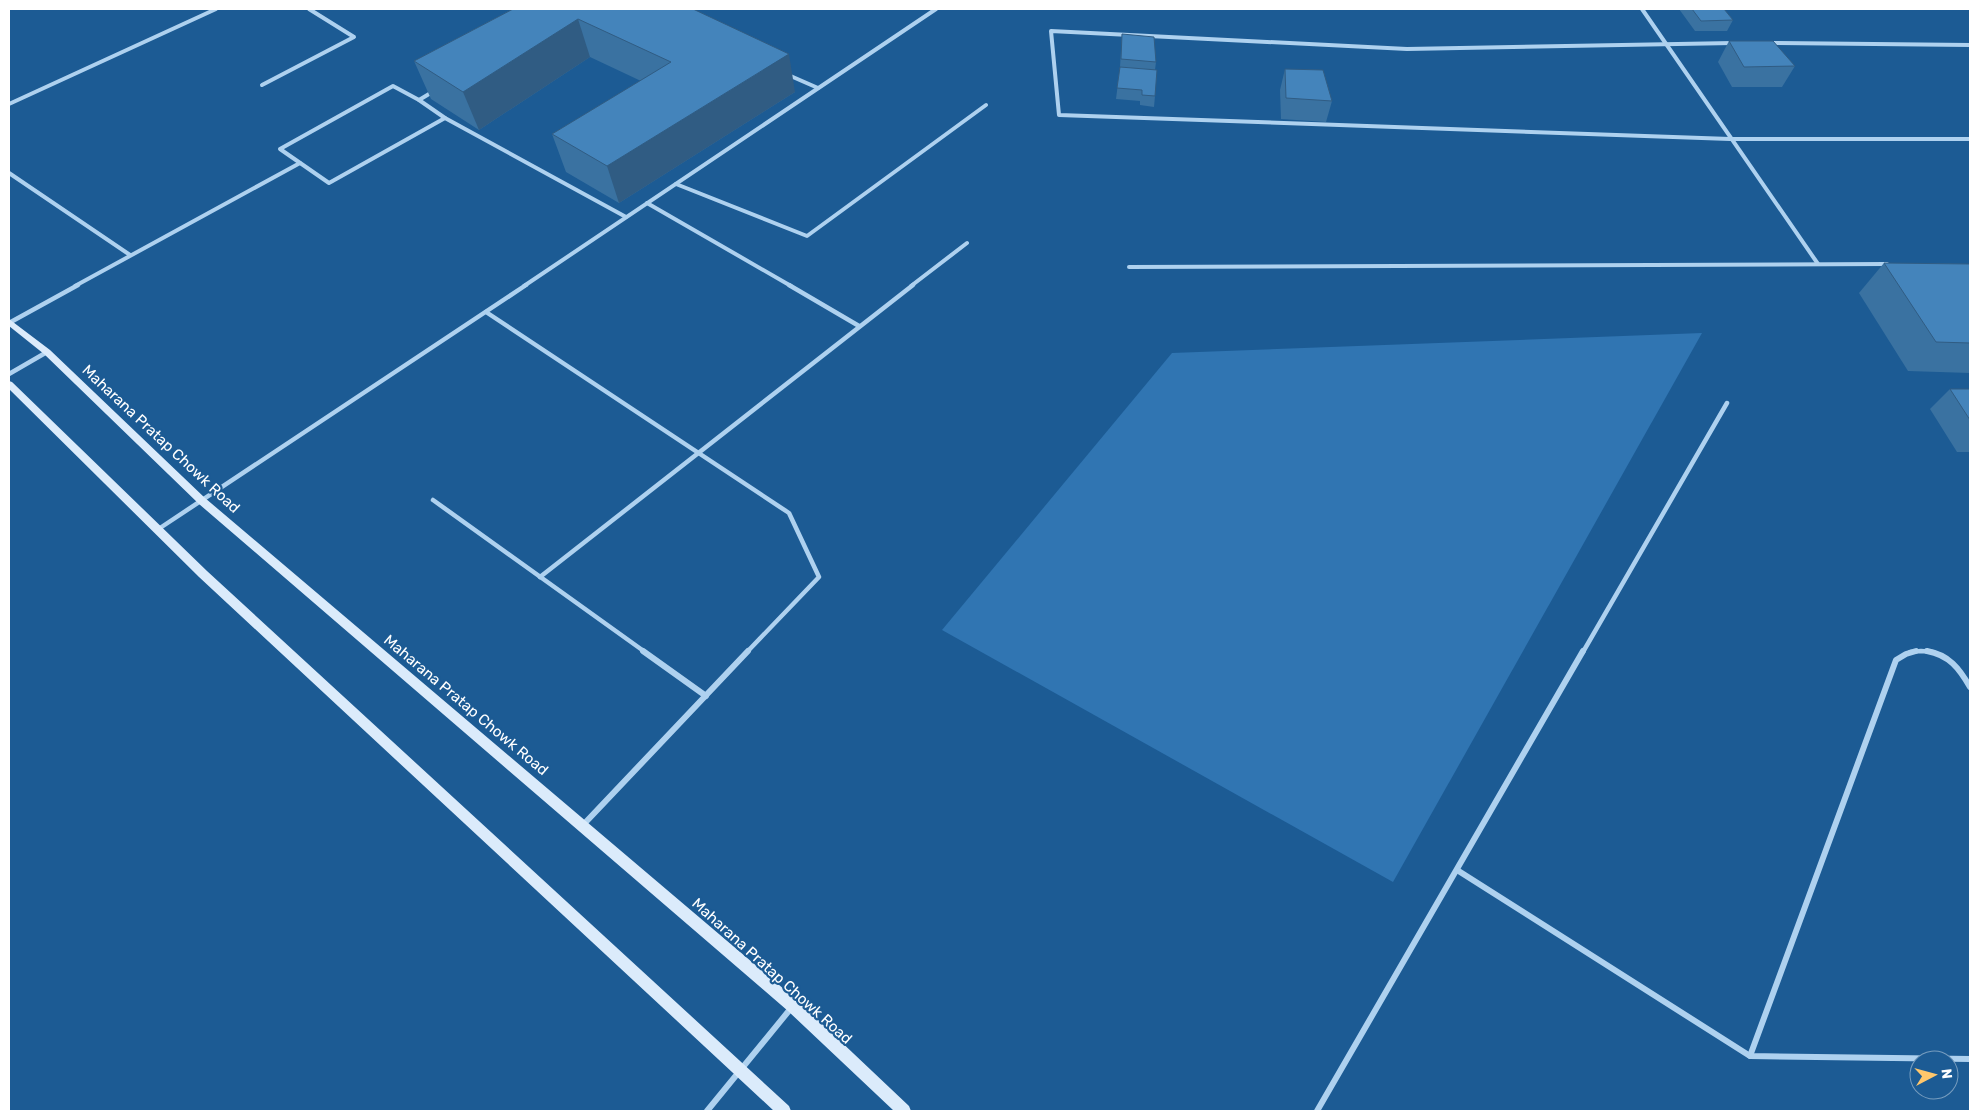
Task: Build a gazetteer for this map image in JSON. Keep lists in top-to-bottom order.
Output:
{
  "streets": {
    "main road": ["Maharana Pratap Chowk Road"]
  },
  "north": "right"
}
